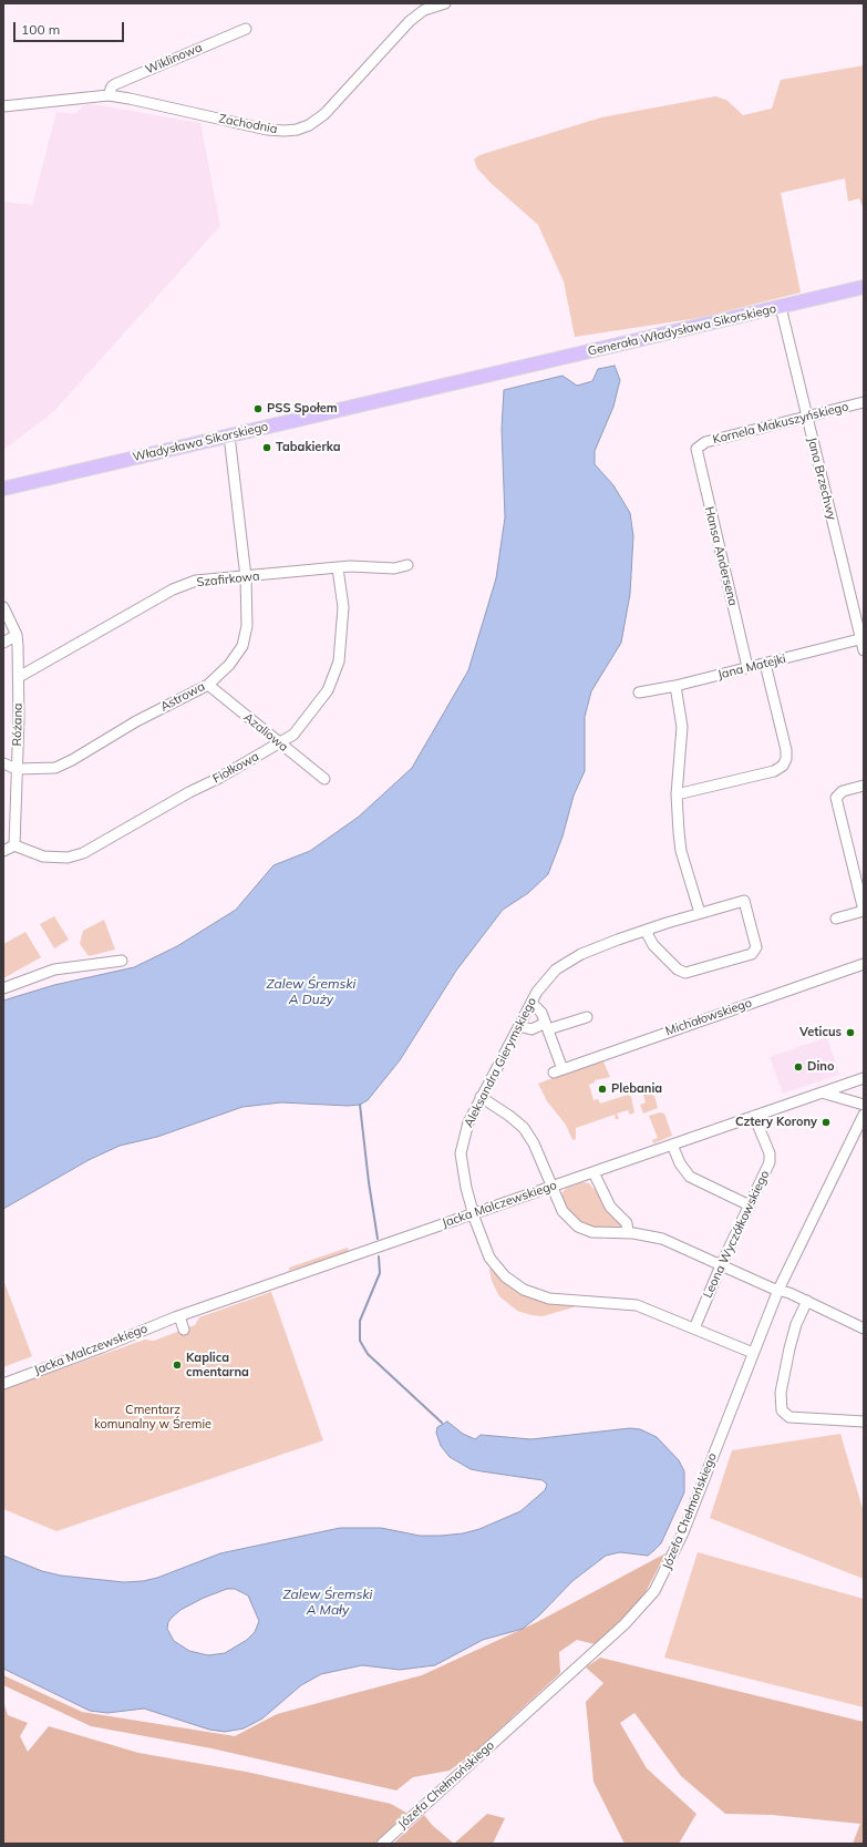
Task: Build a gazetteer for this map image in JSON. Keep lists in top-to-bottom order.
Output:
{
  "streets": {
    "main road": ["Generała Władysława Sikorskiego", "Władysława Sikorskiego"],
    "street": [
      "Wiklinowa",
      "Zachodnia",
      "Kornela Makuszyńskiego",
      "Jana Brzechwy",
      "Hansa Andersena",
      "Szafirkowa",
      "Jana Matejki",
      "Astrowa",
      "Różana",
      "Azaliowa",
      "Fiołkowa",
      "Michałowskiego",
      "Aleksandra Gierymskiego",
      "Jacka Malczewskiego",
      "Leona Wyczółkowskiego",
      "Józefa Chełmońskiego"
    ]
  },
  "crossings": [
    ["Wiklinowa", "Zachodnia"],
    ["Generała Władysława Sikorskiego", "Władysława Sikorskiego"],
    ["Generała Władysława Sikorskiego", "Jana Brzechwy"],
    ["Kornela Makuszyńskiego", "Jana Brzechwy"],
    ["Kornela Makuszyńskiego", "Hansa Andersena"],
    ["Władysława Sikorskiego", "Astrowa"],
    ["Jana Brzechwy", "Jana Matejki"],
    ["Hansa Andersena", "Jana Matejki"],
    ["Szafirkowa", "Astrowa"],
    ["Szafirkowa", "Różana"],
    ["Szafirkowa", "Fiołkowa"],
    ["Astrowa", "Różana"],
    ["Astrowa", "Azaliowa"],
    ["Różana", "Fiołkowa"],
    ["Azaliowa", "Fiołkowa"],
    ["Aleksandra Gierymskiego", "Jacka Malczewskiego"],
    ["Aleksandra Gierymskiego", "Leona Wyczółkowskiego"],
    ["Aleksandra Gierymskiego", "Józefa Chełmońskiego"],
    ["Jacka Malczewskiego", "Leona Wyczółkowskiego"]
  ],
  "water": ["Zalew Śremski A Duży", "Zalew Śremski A Mały"],
  "parks": ["Cmentarz komunalny w Śremie"],
  "places": [
    "PSS Społem",
    "Tabakierka",
    "Veticus",
    "Dino",
    "Plebania",
    "Cztery Korony",
    "Kaplica cmentarna"
  ],
  "scale_bar": "100 m"
}
